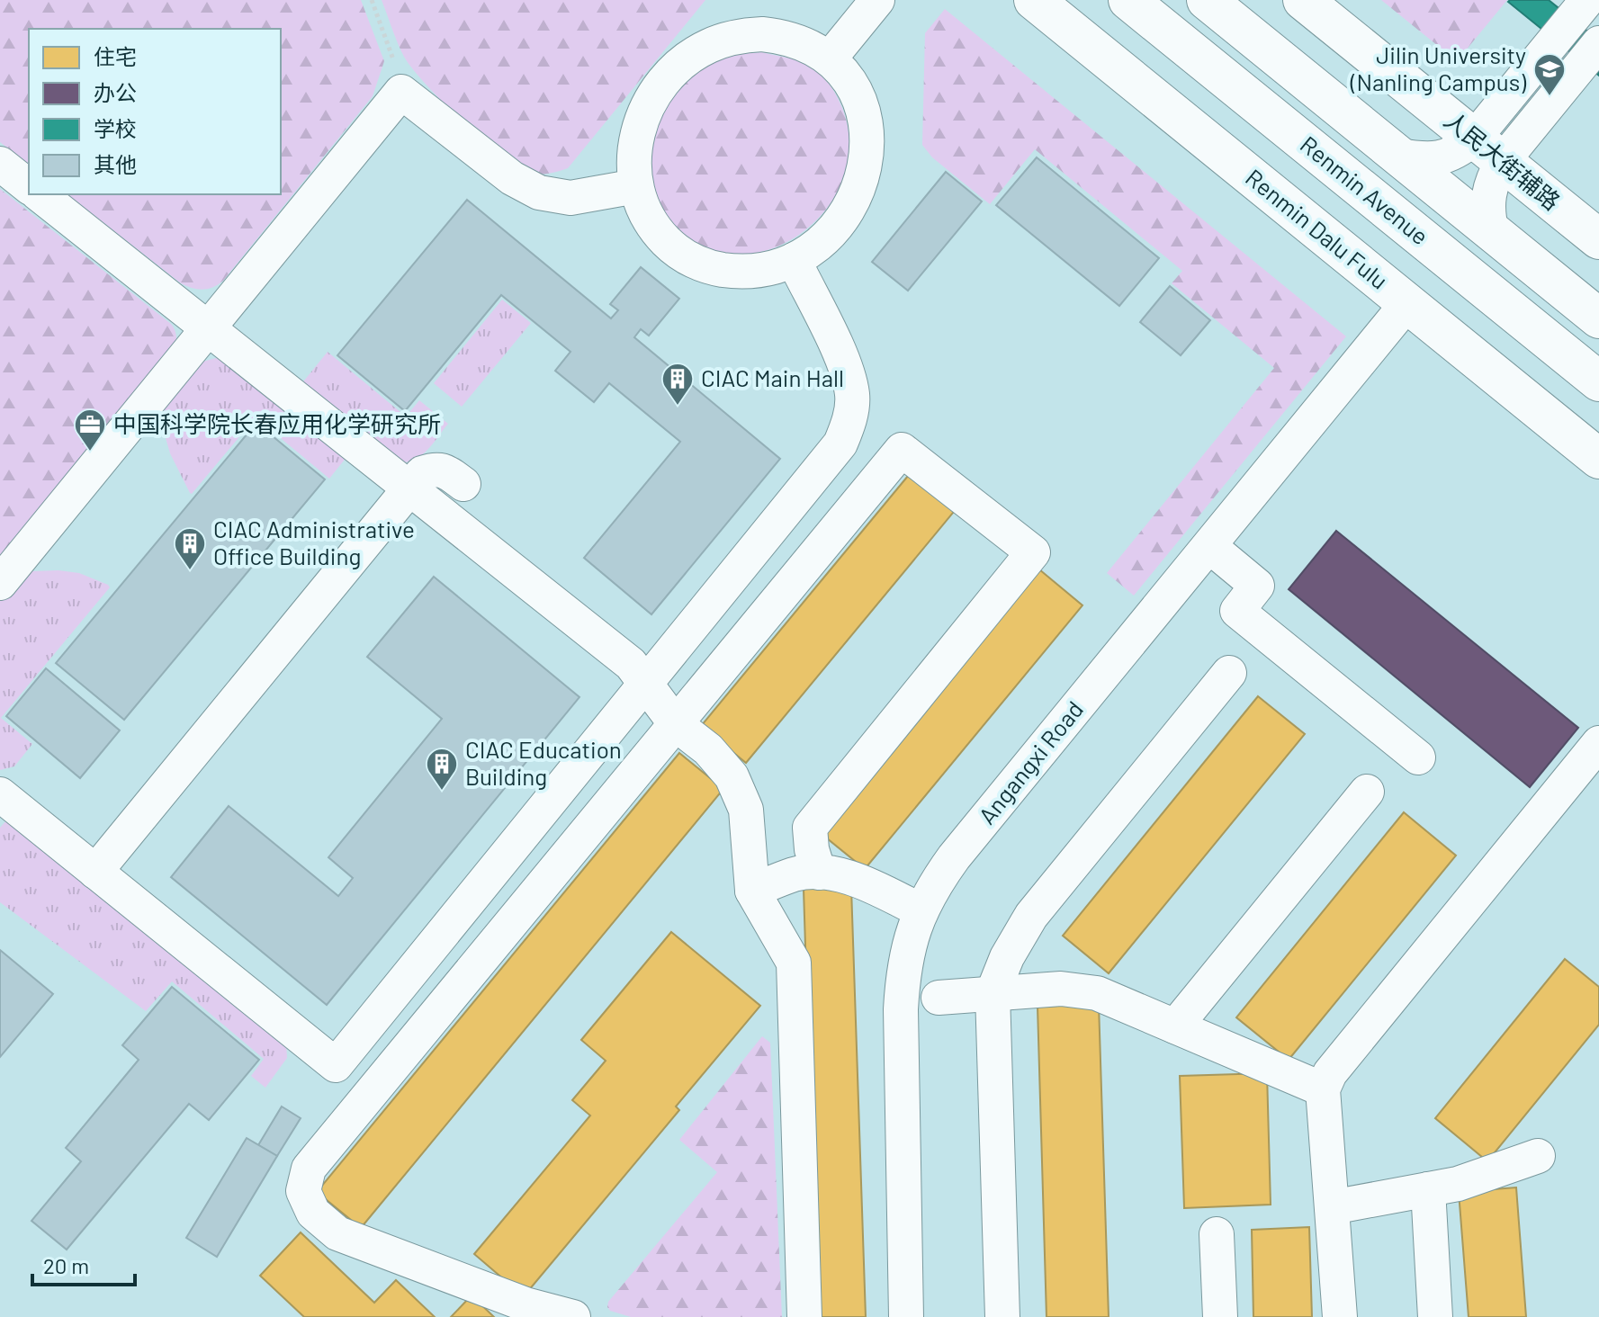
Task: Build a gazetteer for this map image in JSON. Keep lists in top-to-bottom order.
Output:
{
  "streets": {
    "main road": ["人民大街辅路", "Renmin Avenue", "Renmin Dalu Fulu"],
    "street": ["Angangxi Road"]
  },
  "crossings": [
    ["Renmin Dalu Fulu", "Angangxi Road"]
  ],
  "places": {
    "school or university": ["Jilin University (Nanling Campus)"],
    "building": ["CIAC Main Hall", "CIAC Administrative Office Building", "CIAC Education Building"],
    "office": ["中国科学院长春应用化学研究所"]
  },
  "legend": [
    "住宅",
    "办公",
    "学校",
    "其他"
  ],
  "scale_bar": "20 m"
}
